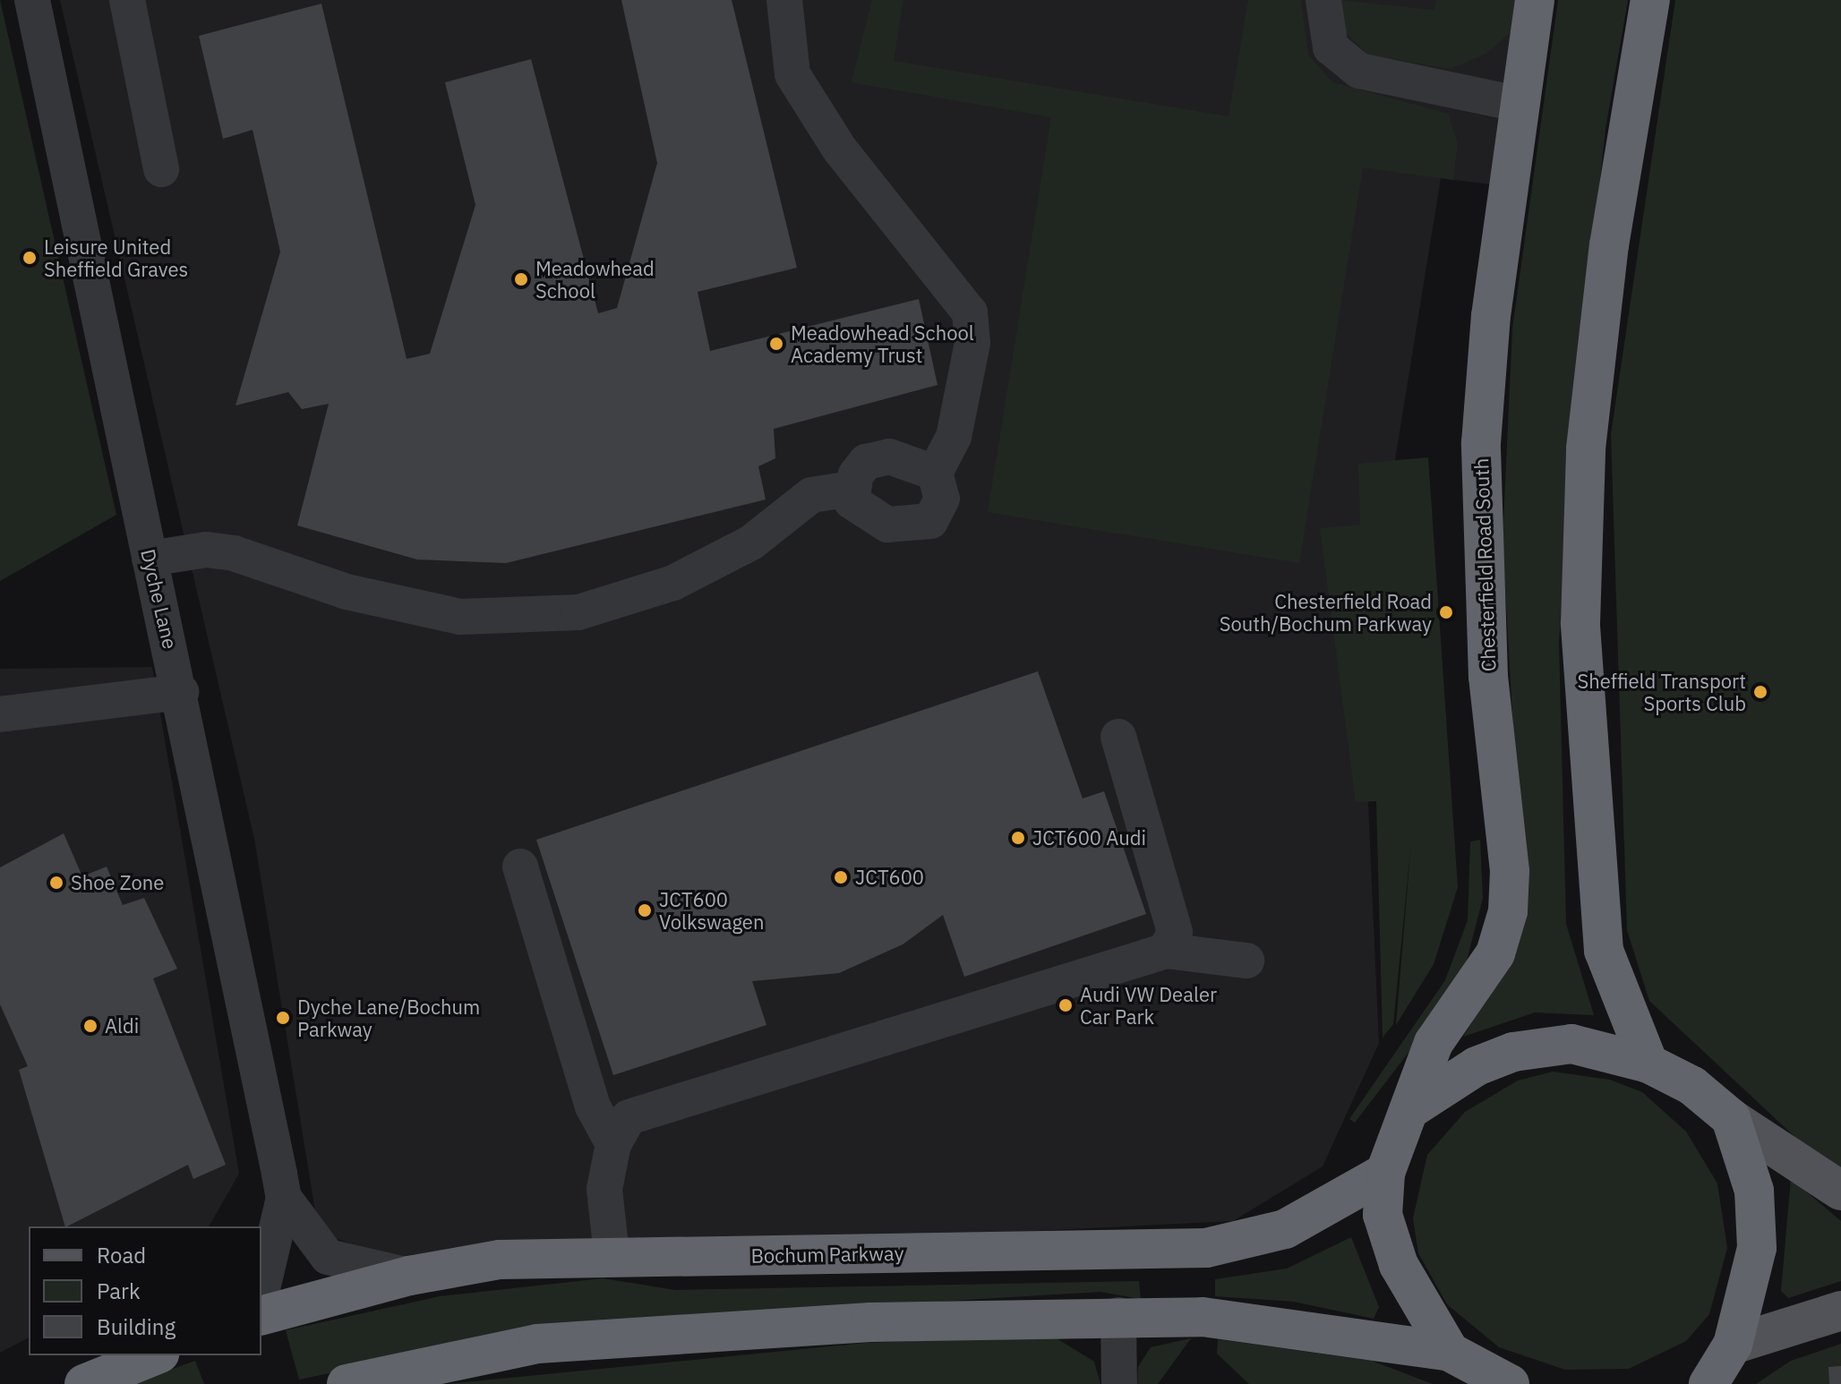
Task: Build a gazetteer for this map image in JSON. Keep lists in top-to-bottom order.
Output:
{
  "streets": {
    "highway": ["Chesterfield Road South", "Bochum Parkway"],
    "street": ["Dyche Lane"]
  },
  "crossings": [
    ["Chesterfield Road South", "Bochum Parkway"],
    ["Dyche Lane", "Bochum Parkway"]
  ],
  "places": [
    "Leisure United Sheffield Graves",
    "Meadowhead School",
    "Meadowhead School Academy Trust",
    "Chesterfield Road South/Bochum Parkway",
    "Sheffield Transport Sports Club",
    "JCT600 Audi",
    "JCT600",
    "Shoe Zone",
    "JCT600 Volkswagen",
    "Audi VW Dealer Car Park",
    "Dyche Lane/Bochum Parkway",
    "Aldi"
  ],
  "legend": ["Road", "Park", "Building"]
}
